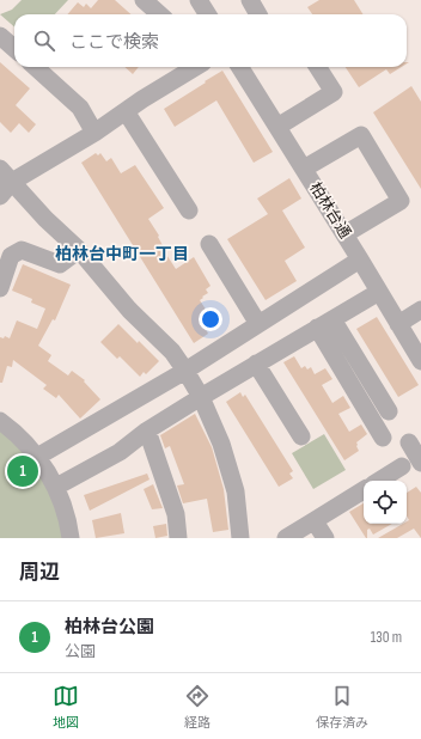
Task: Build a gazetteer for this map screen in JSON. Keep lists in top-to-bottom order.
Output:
{
  "streets": {
    "street": ["柏林台通"]
  },
  "districts": ["柏林台中町一丁目"],
  "page": {
    "search": "ここで検索",
    "pins": "1",
    "heading": "周辺",
    "list": [
      {
        "mark": "1",
        "name": "柏林台公園",
        "note": "公園",
        "value": "130 m"
      }
    ],
    "nav": ["地図", "経路", "保存済み"]
  }
}
